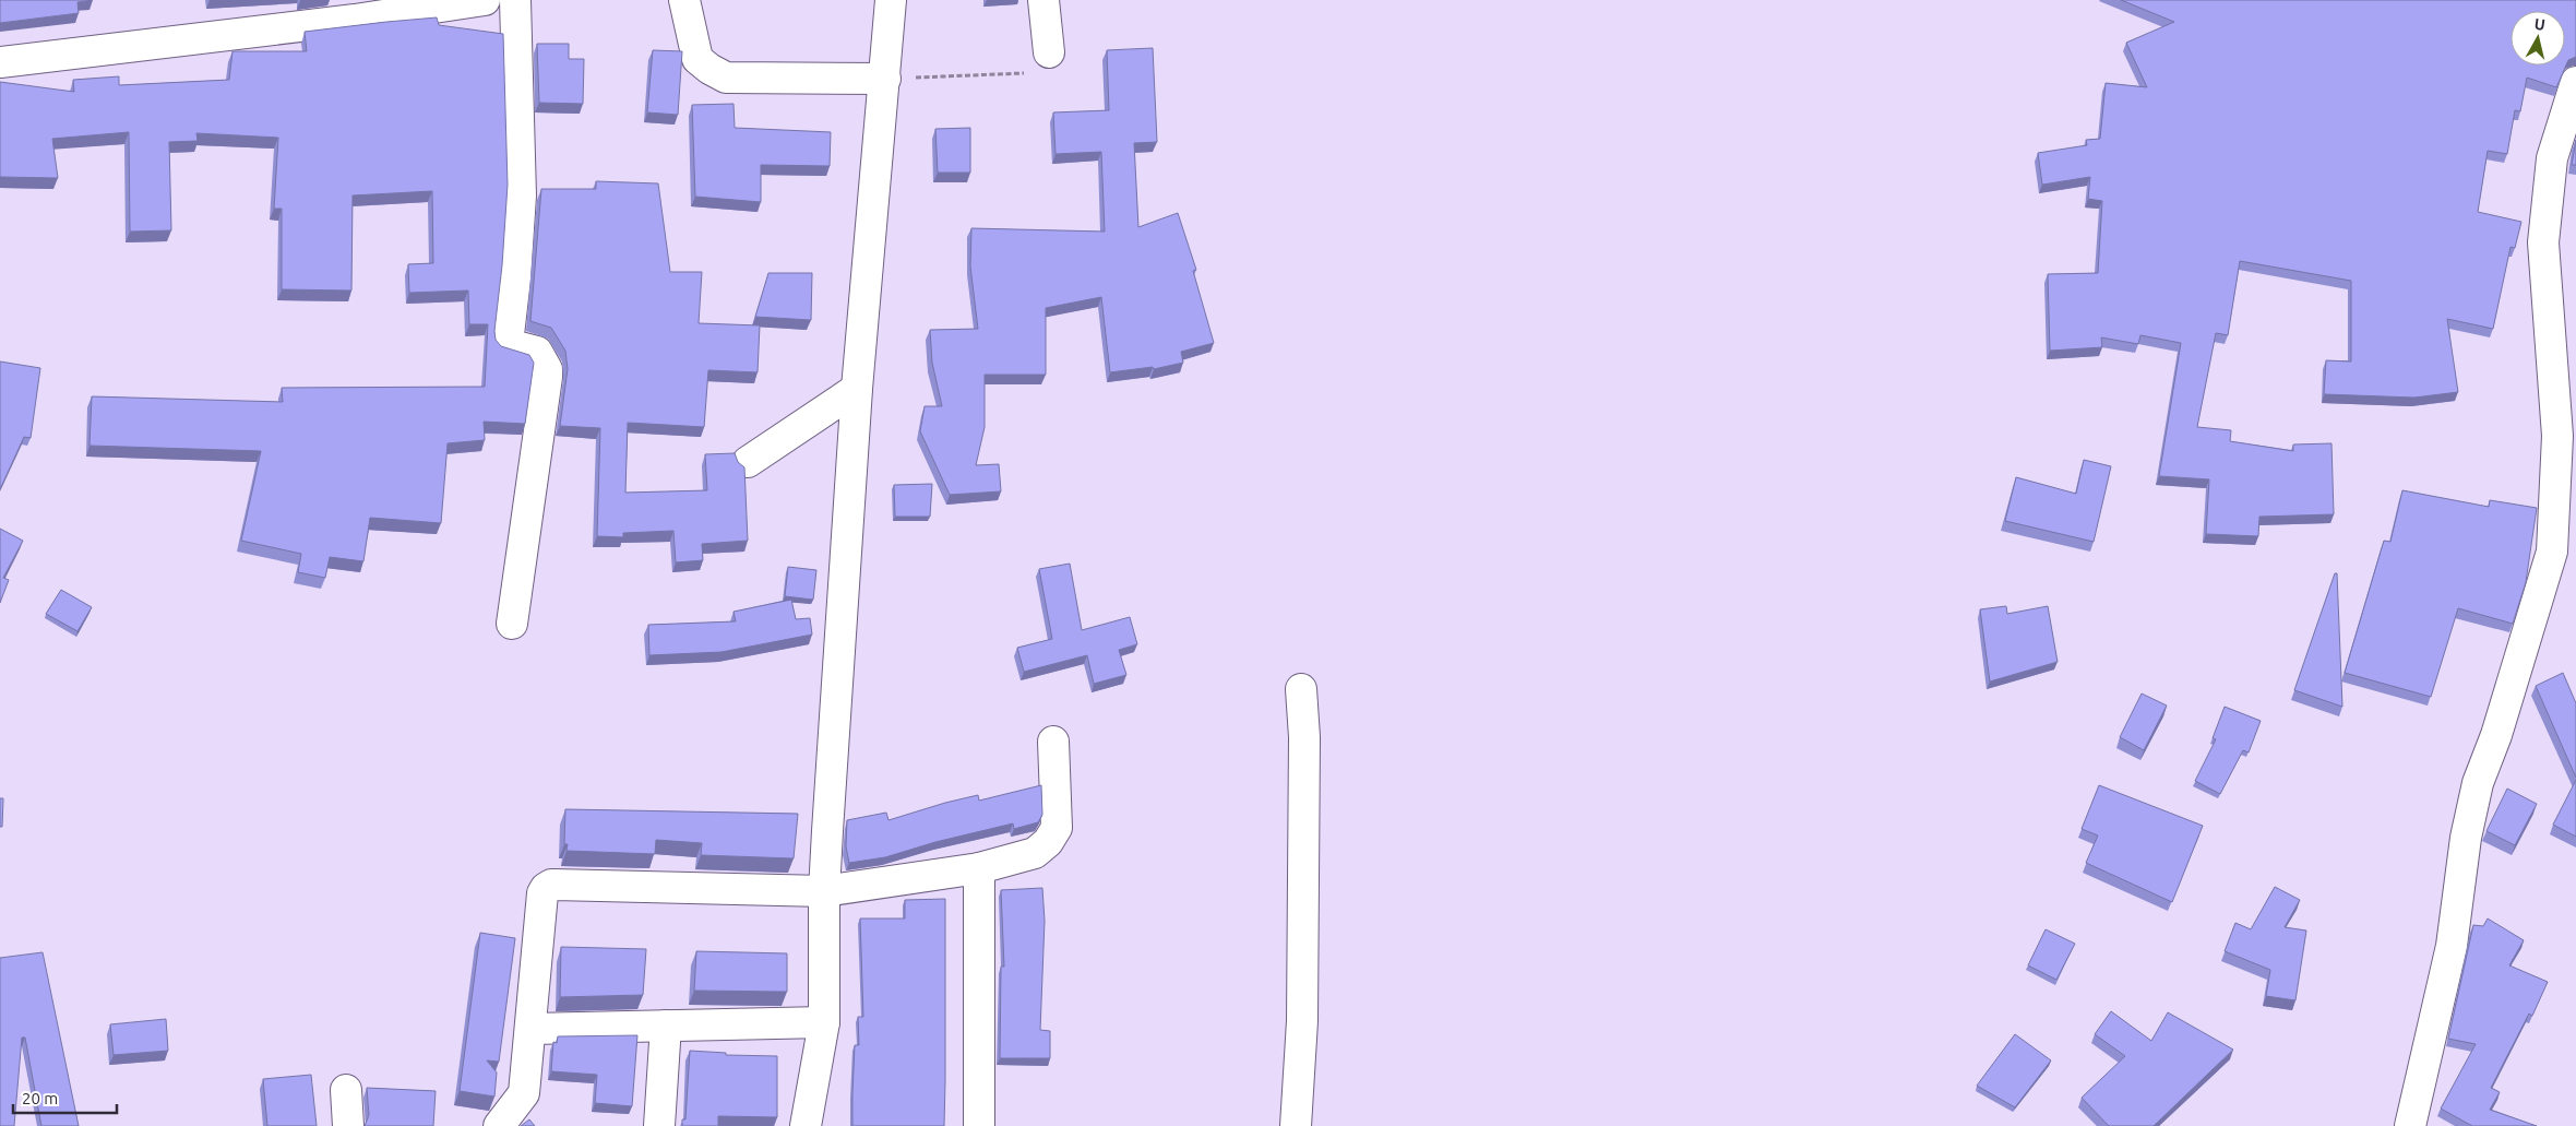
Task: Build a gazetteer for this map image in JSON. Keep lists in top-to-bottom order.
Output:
{
  "scale_bar": "20 m",
  "north": "top"
}
